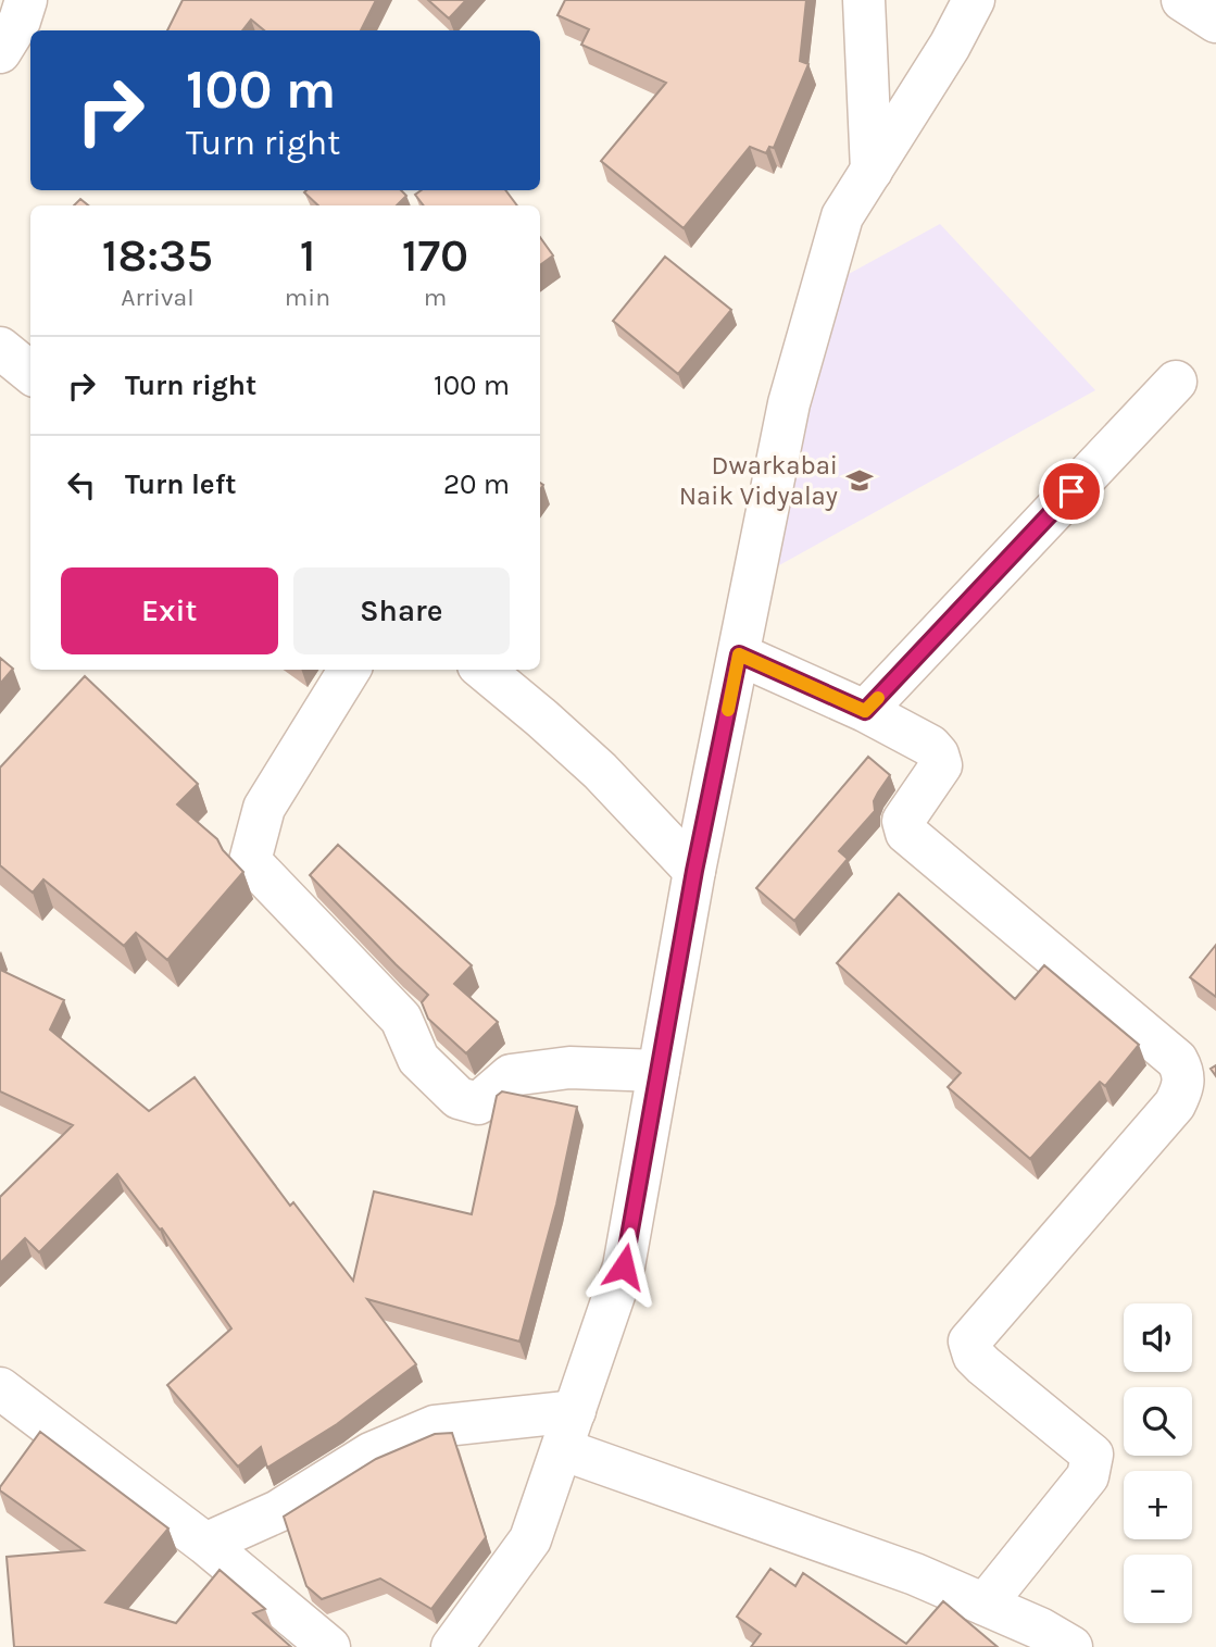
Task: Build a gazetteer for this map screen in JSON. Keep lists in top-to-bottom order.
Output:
{
  "places": {
    "school or university": ["Dwarkabai Naik Vidyalay"]
  },
  "page": {
    "turn": ["100 m", "Turn right"],
    "eta": [
      "18:35",
      "Arrival",
      "1",
      "min",
      "170",
      "m"
    ],
    "list": [
      {
        "name": "Turn right",
        "value": "100 m"
      },
      {
        "name": "Turn left",
        "value": "20 m"
      }
    ],
    "buttons": ["Exit", "Share"],
    "map_buttons": ["+", "−"]
  }
}
